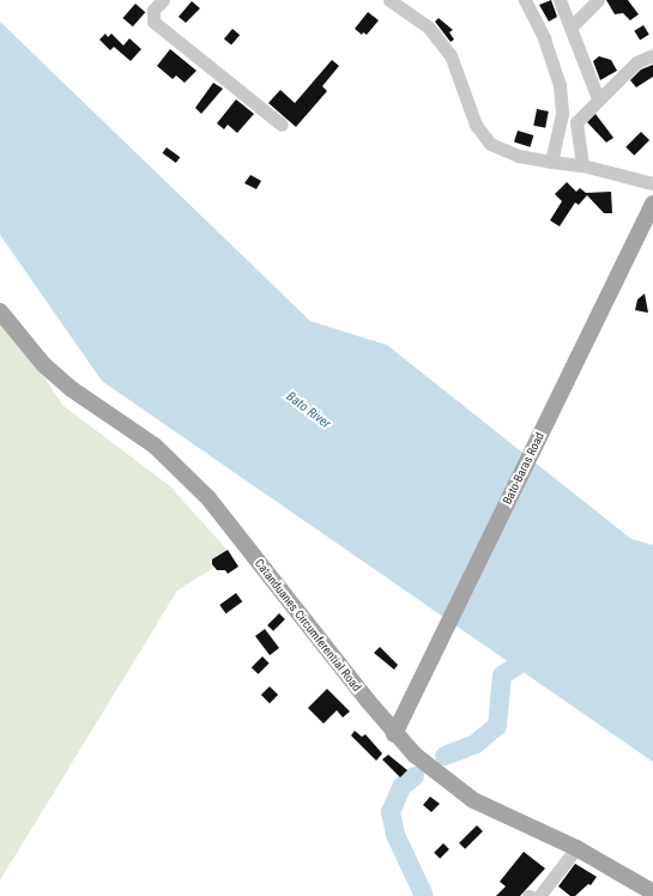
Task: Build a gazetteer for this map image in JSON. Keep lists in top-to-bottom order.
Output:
{
  "streets": {
    "main road": ["Bato-Baras Road", "Catanduanes Circumferential Road"]
  },
  "crossings": [
    ["Bato-Baras Road", "Catanduanes Circumferential Road"]
  ],
  "water": ["Bato River"]
}
